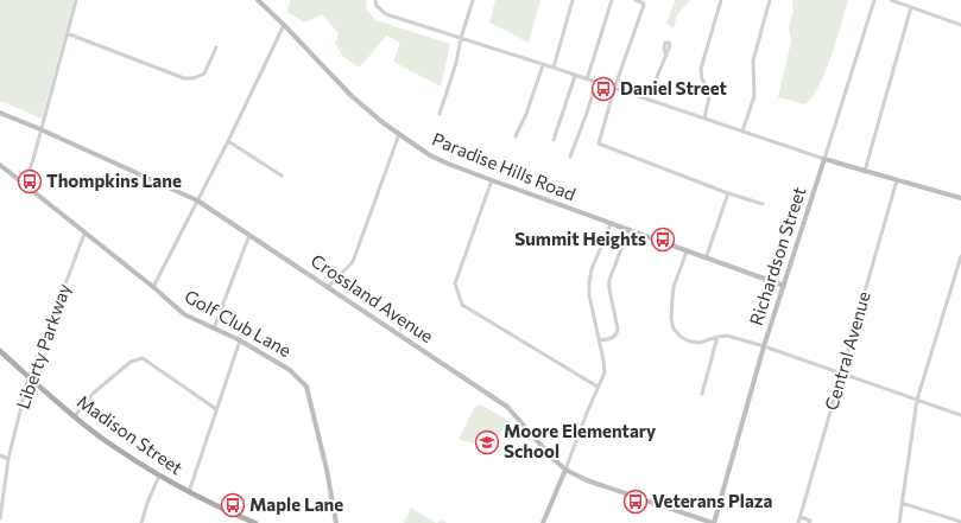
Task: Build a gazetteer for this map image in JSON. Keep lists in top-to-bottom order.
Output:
{
  "streets": {
    "main road": ["Madison Street"],
    "street": [
      "Paradise Hills Road",
      "Richardson Street",
      "Crossland Avenue",
      "Golf Club Lane",
      "Liberty Parkway",
      "Central Avenue"
    ]
  },
  "crossings": [
    ["Paradise Hills Road", "Richardson Street"],
    ["Richardson Street", "Crossland Avenue"],
    ["Golf Club Lane", "Liberty Parkway"],
    ["Liberty Parkway", "Madison Street"]
  ],
  "places": {
    "bus stop": [
      "Daniel Street",
      "Thompkins Lane",
      "Summit Heights",
      "Veterans Plaza",
      "Maple Lane"
    ],
    "school or university": ["Moore Elementary School"]
  }
}
